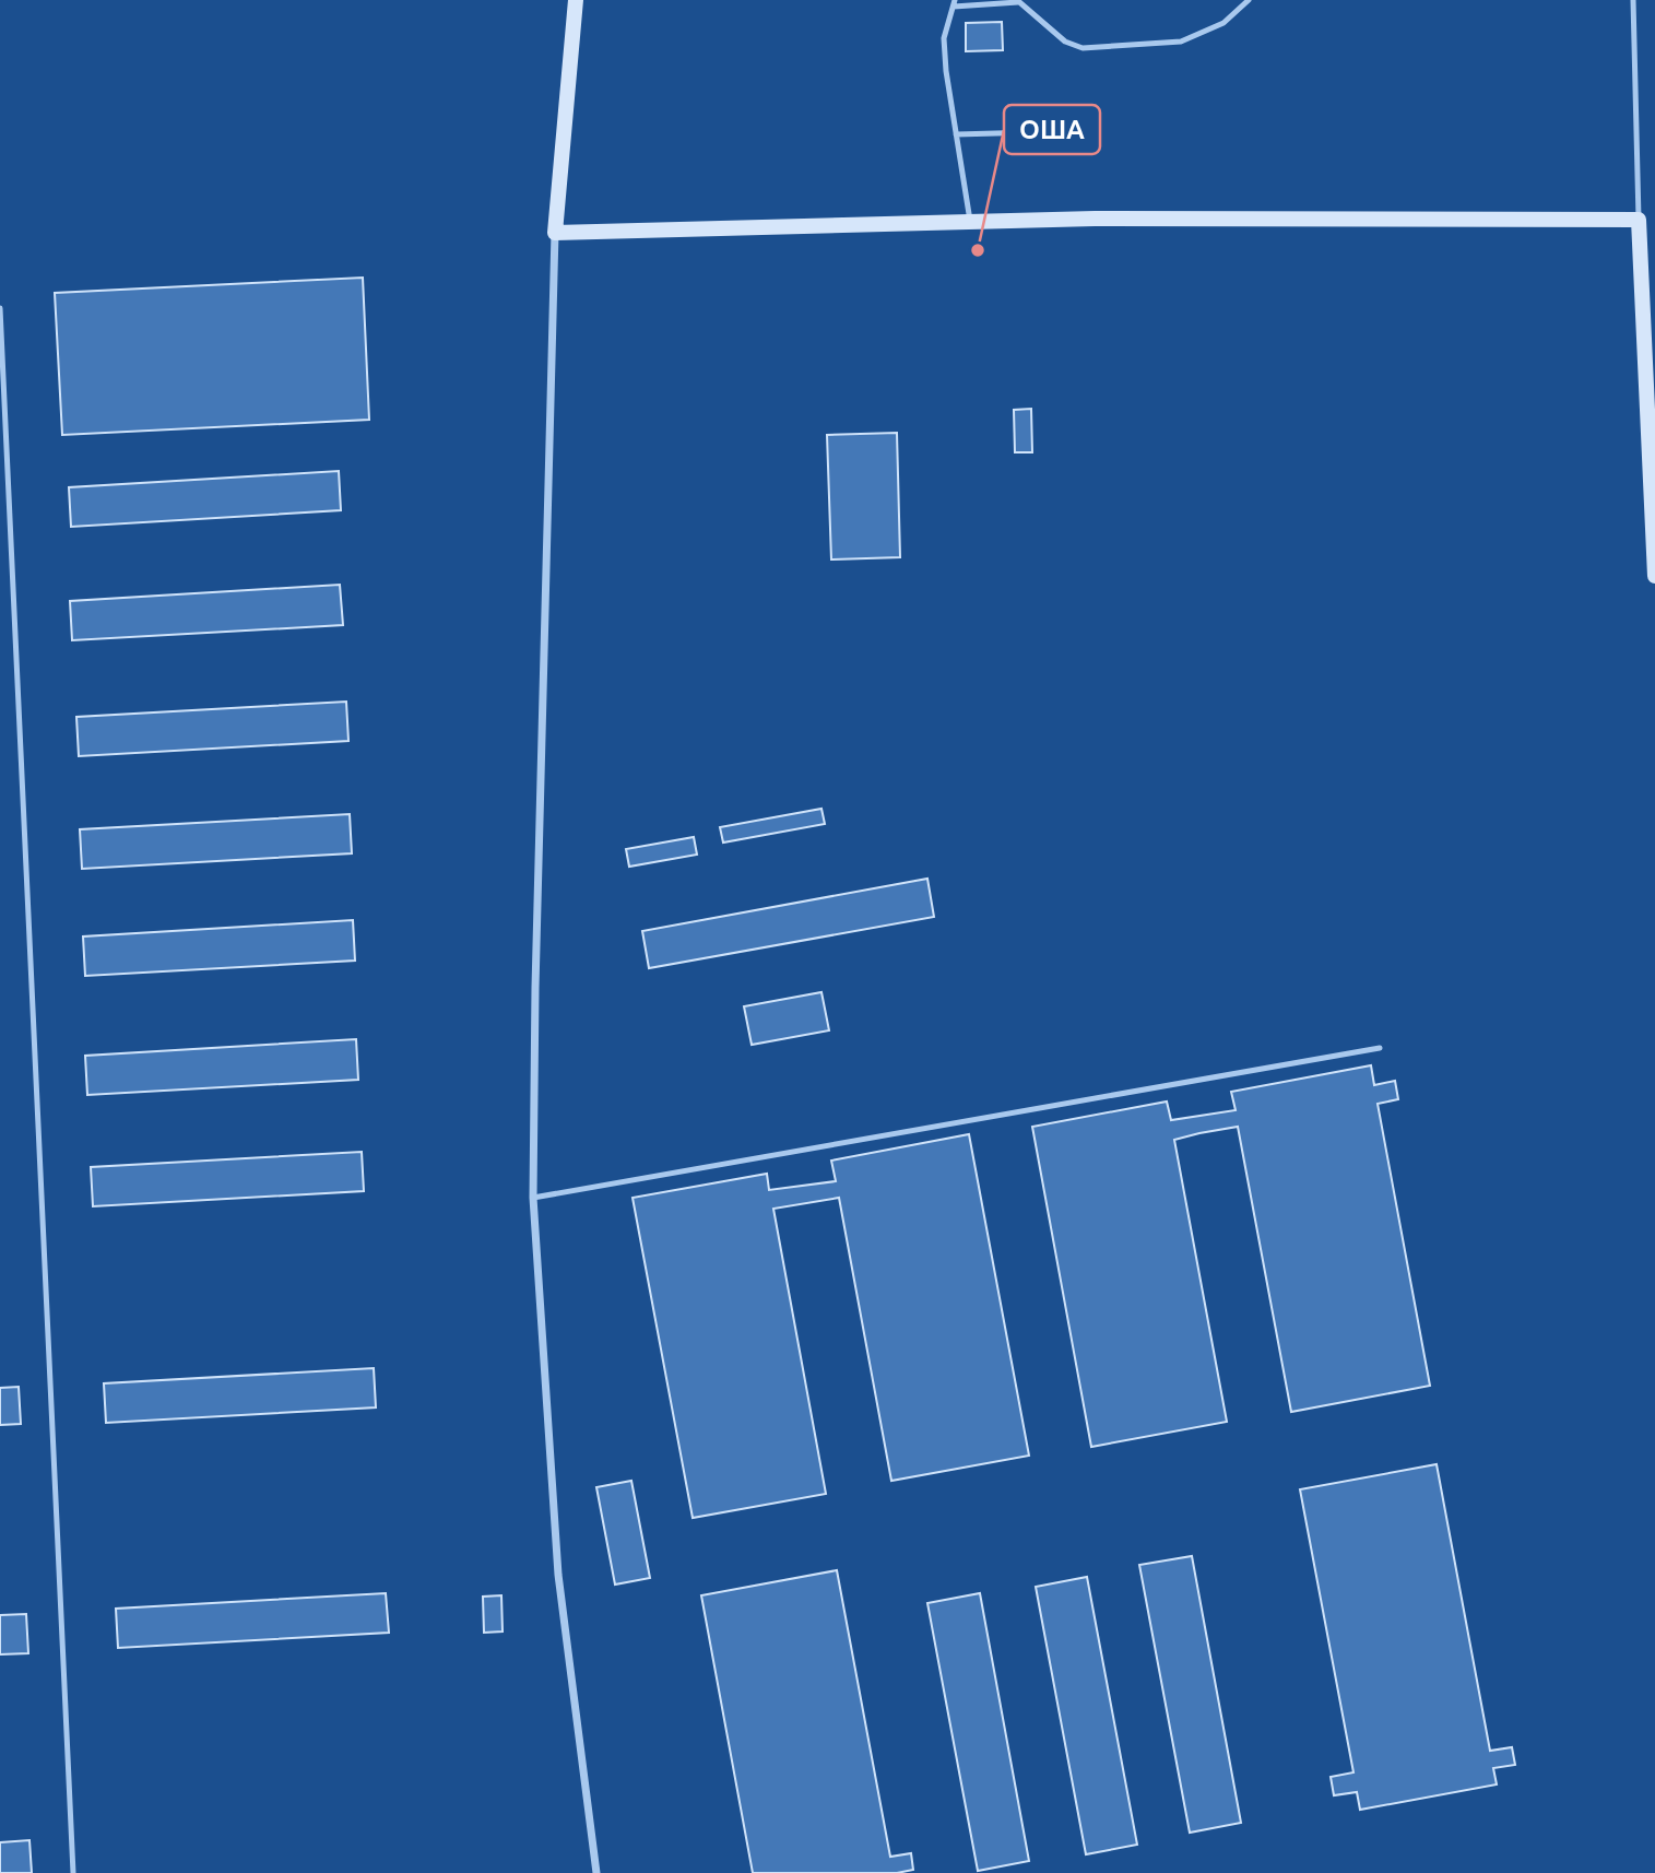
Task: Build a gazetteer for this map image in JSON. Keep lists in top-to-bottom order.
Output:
{
  "places": ["ОША"]
}
